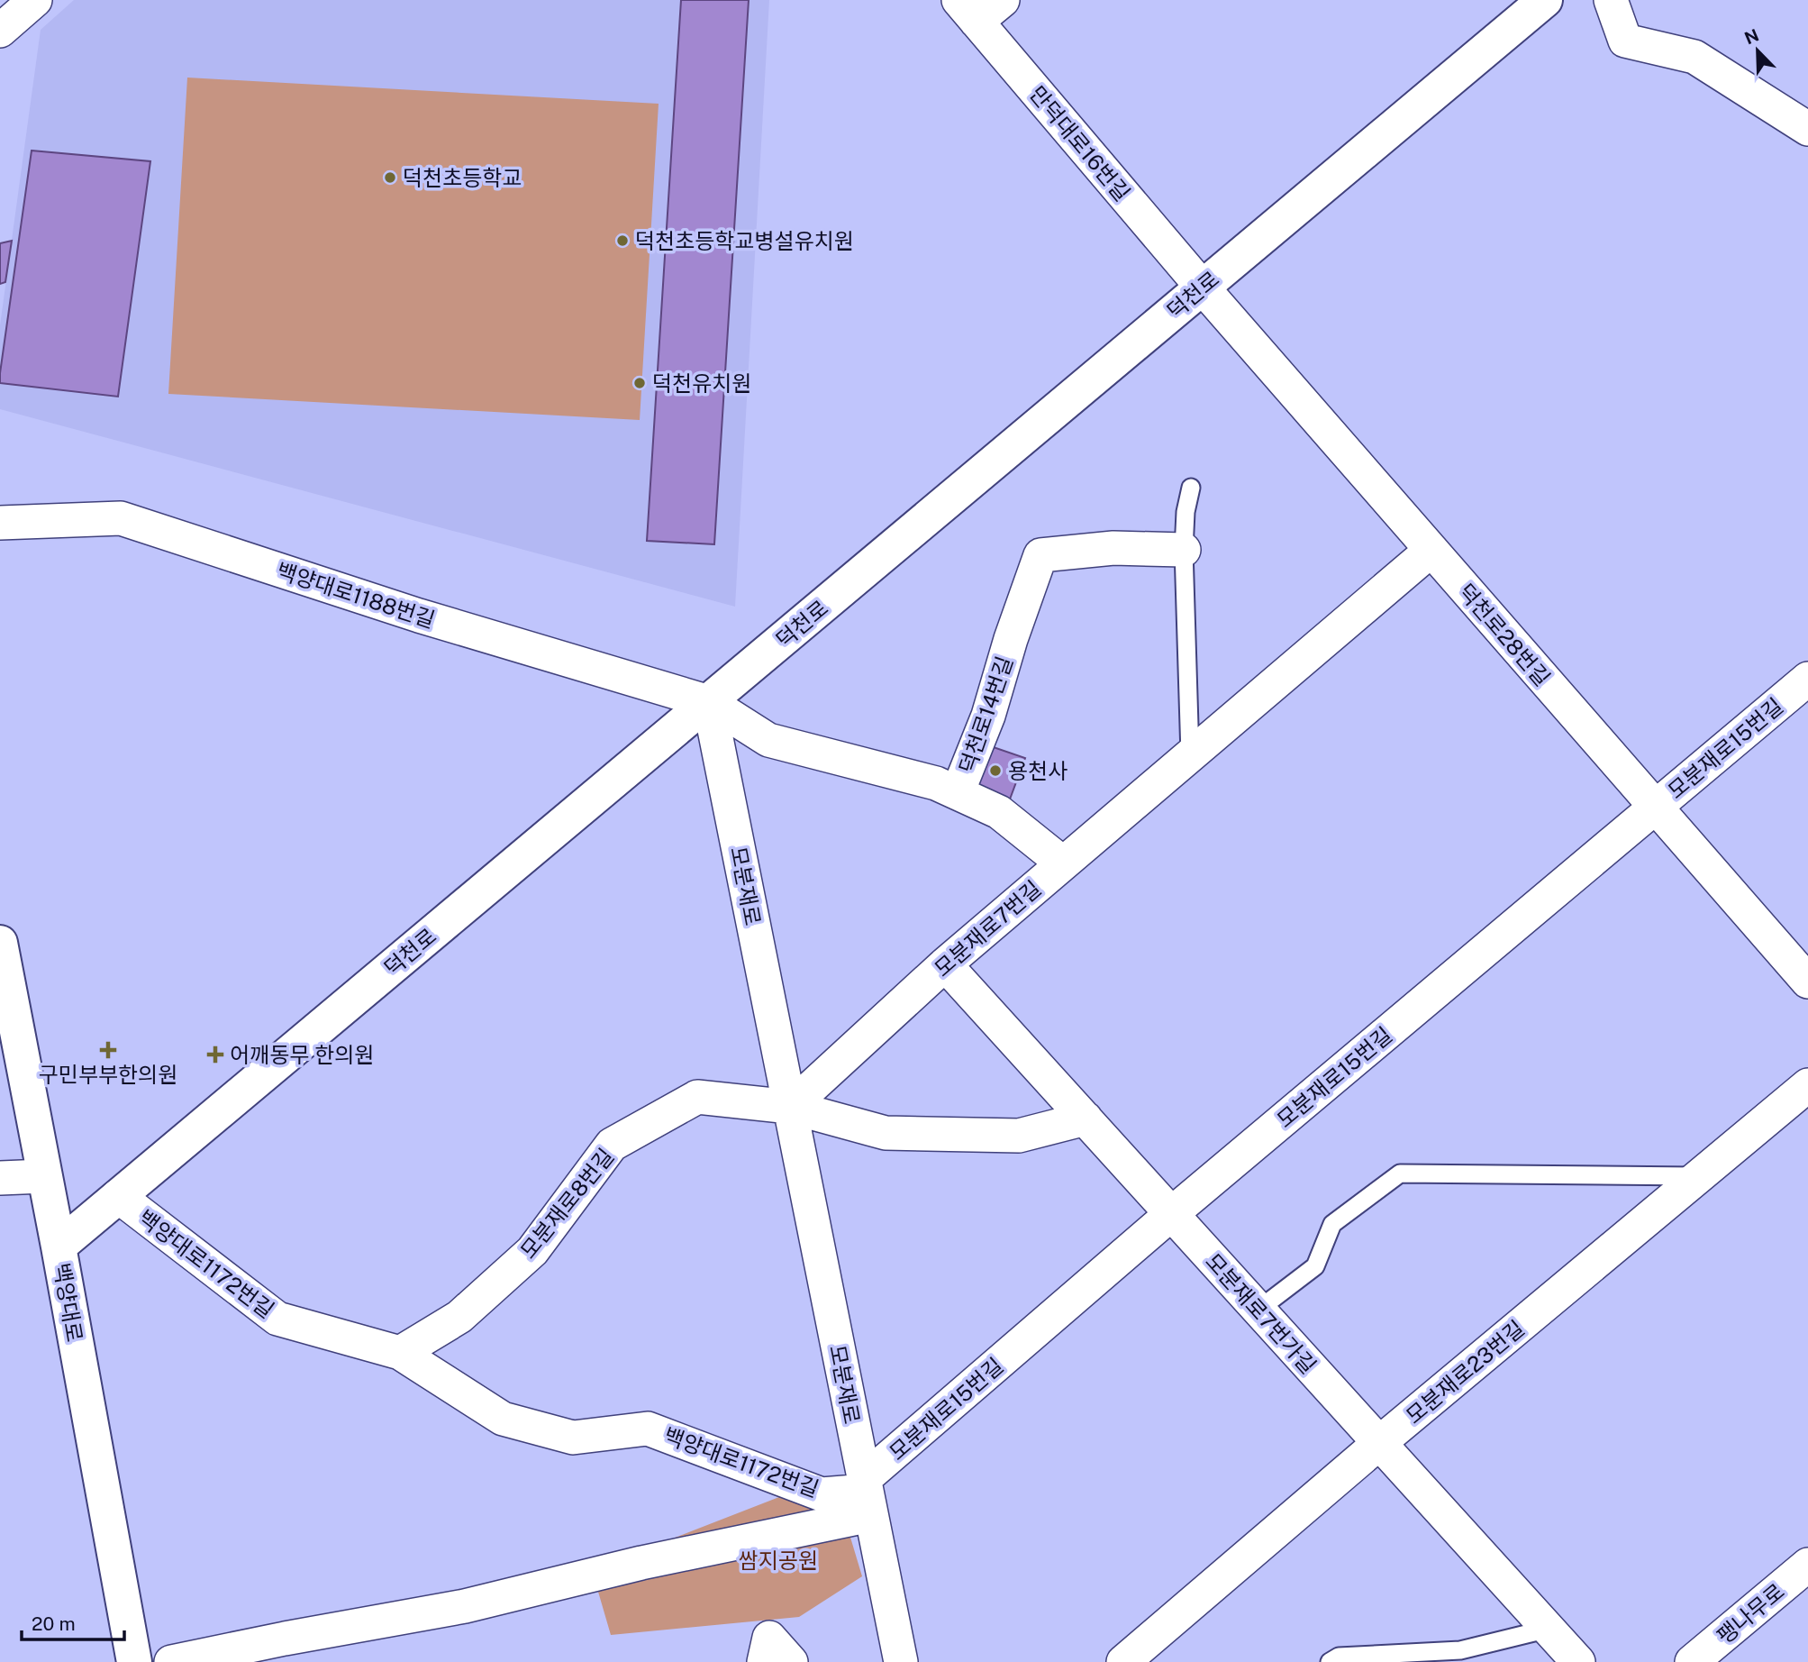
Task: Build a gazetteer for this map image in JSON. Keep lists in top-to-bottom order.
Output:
{
  "streets": {
    "main road": ["덕천로", "백양대로"],
    "street": [
      "만덕대로16번길",
      "백양대로1188번길",
      "덕천로28번길",
      "덕천로14번길",
      "모분재로15번길",
      "모분재로",
      "모분재로7번길",
      "모분재로8번길",
      "백양대로1172번길",
      "모분재로7번가길",
      "모분재로23번길",
      "팽나무로"
    ]
  },
  "crossings": [
    ["만덕대로16번길", "덕천로"],
    ["만덕대로16번길", "덕천로28번길"],
    ["덕천로", "백양대로1188번길"],
    ["덕천로", "덕천로28번길"],
    ["덕천로", "덕천로14번길"],
    ["덕천로", "모분재로"],
    ["덕천로", "백양대로1172번길"],
    ["덕천로", "백양대로"],
    ["백양대로1188번길", "덕천로14번길"],
    ["백양대로1188번길", "모분재로"],
    ["덕천로28번길", "모분재로15번길"],
    ["덕천로28번길", "모분재로7번길"],
    ["덕천로14번길", "모분재로"],
    ["모분재로15번길", "모분재로"],
    ["모분재로15번길", "백양대로1172번길"],
    ["모분재로15번길", "모분재로7번가길"],
    ["모분재로", "모분재로7번길"],
    ["모분재로", "모분재로8번길"],
    ["모분재로", "백양대로1172번길"],
    ["모분재로7번길", "모분재로8번길"],
    ["모분재로7번길", "모분재로7번가길"],
    ["모분재로8번길", "백양대로1172번길"],
    ["모분재로7번가길", "모분재로23번길"]
  ],
  "parks": ["쌈지공원"],
  "places": {
    "other": [
      "덕천초등학교",
      "덕천초등학교병설유치원",
      "덕천유치원",
      "용천사"
    ],
    "health": ["구민부부한의원", "어깨동무 한의원"]
  },
  "scale_bar": "20 m",
  "north": "top left"
}
